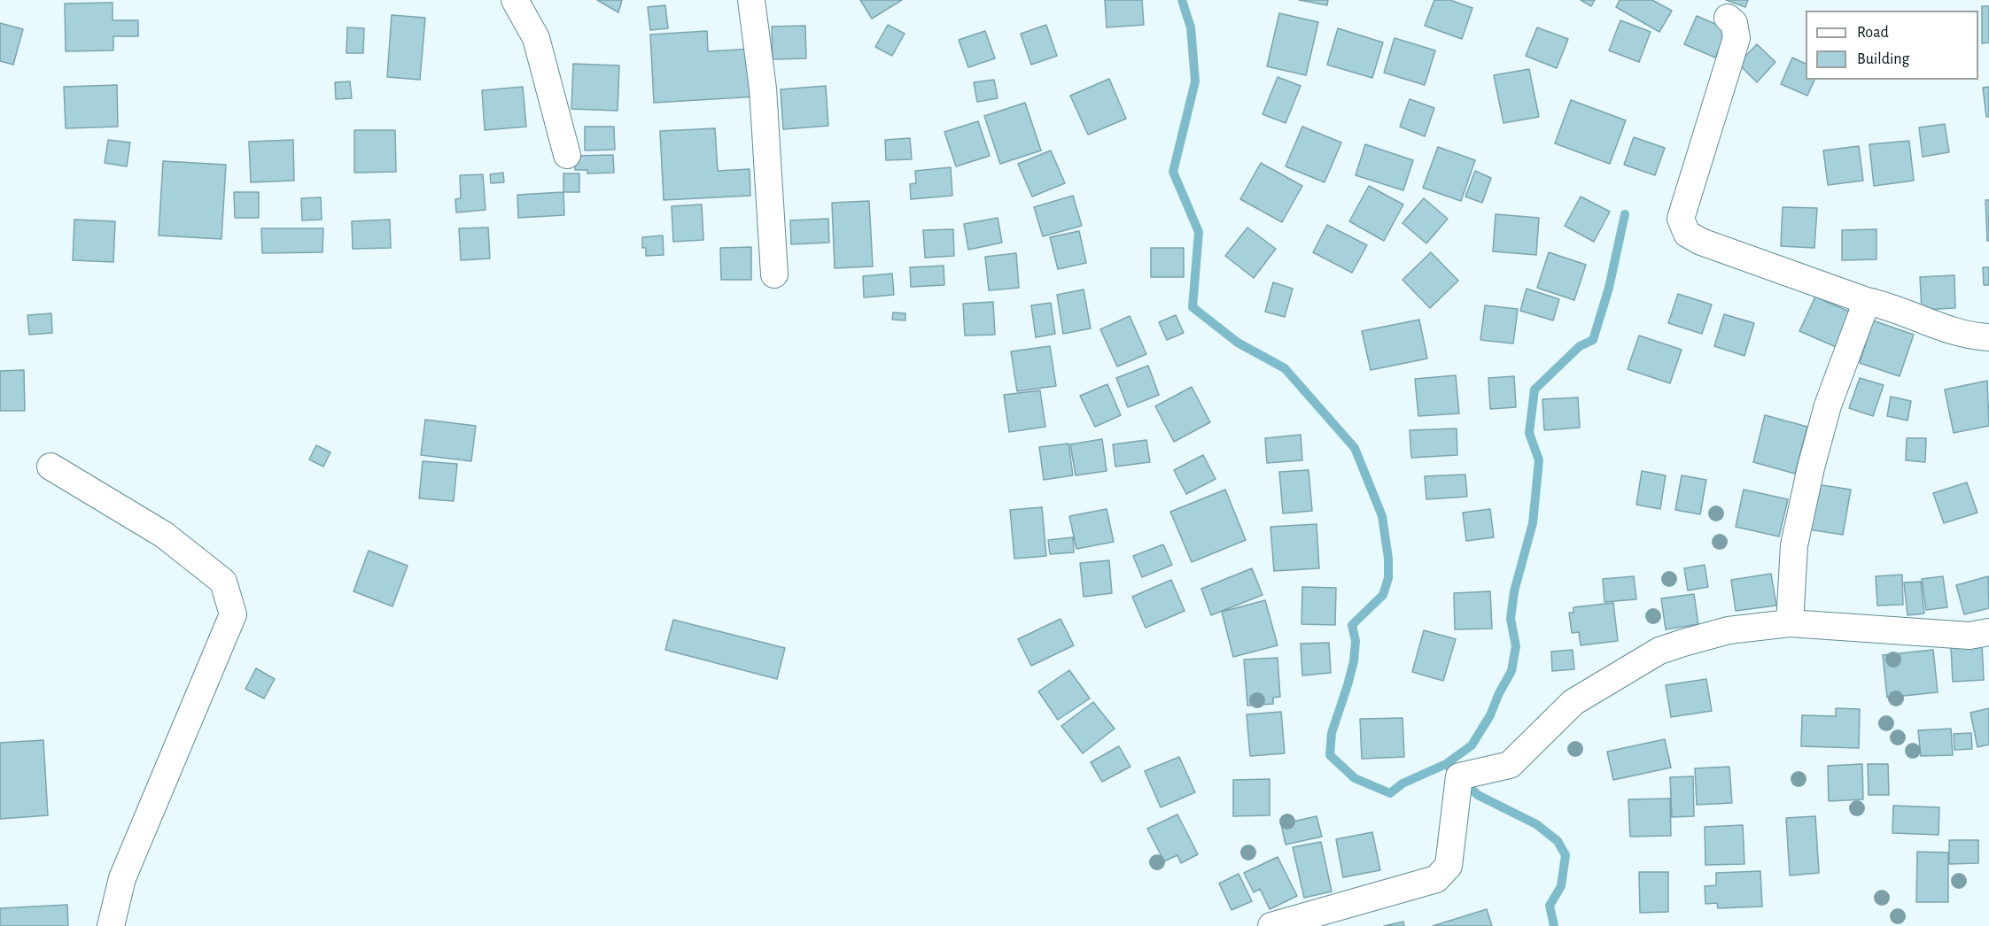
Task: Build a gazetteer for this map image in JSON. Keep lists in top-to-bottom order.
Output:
{
  "legend": ["Road", "Building"]
}
